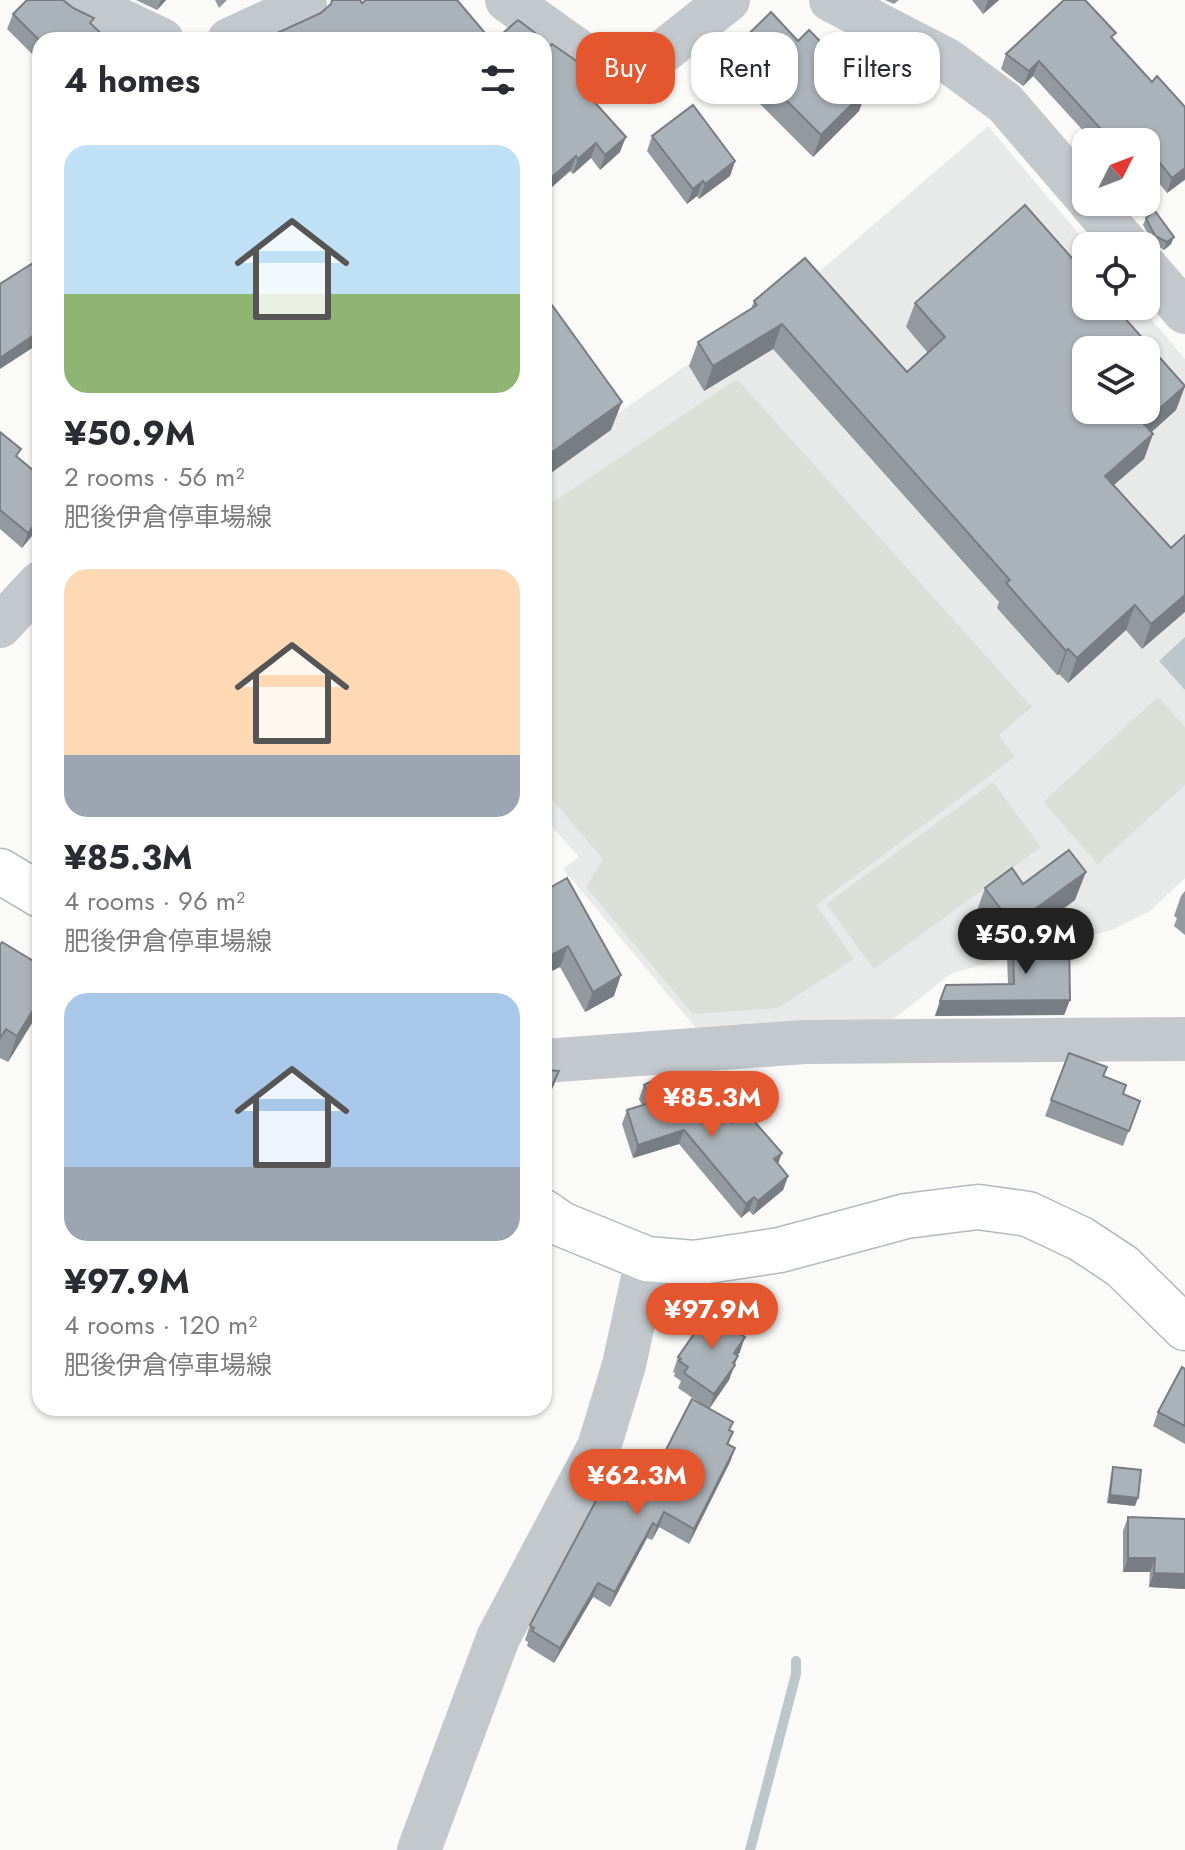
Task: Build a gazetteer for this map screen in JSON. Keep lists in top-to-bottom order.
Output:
{
  "north": "top right",
  "page": {
    "chip": ["Buy", "Rent", "Filters"],
    "heading": "4 homes",
    "list": [
      {
        "name": "¥50.9M",
        "note": "2 rooms · 56 m² · 肥後伊倉停車場線"
      },
      {
        "name": "¥85.3M",
        "note": "4 rooms · 96 m² · 肥後伊倉停車場線"
      },
      {
        "name": "¥97.9M",
        "note": "4 rooms · 120 m² · 肥後伊倉停車場線"
      }
    ],
    "price": [
      "¥50.9M",
      "¥85.3M",
      "¥97.9M",
      "¥62.3M"
    ]
  }
}
